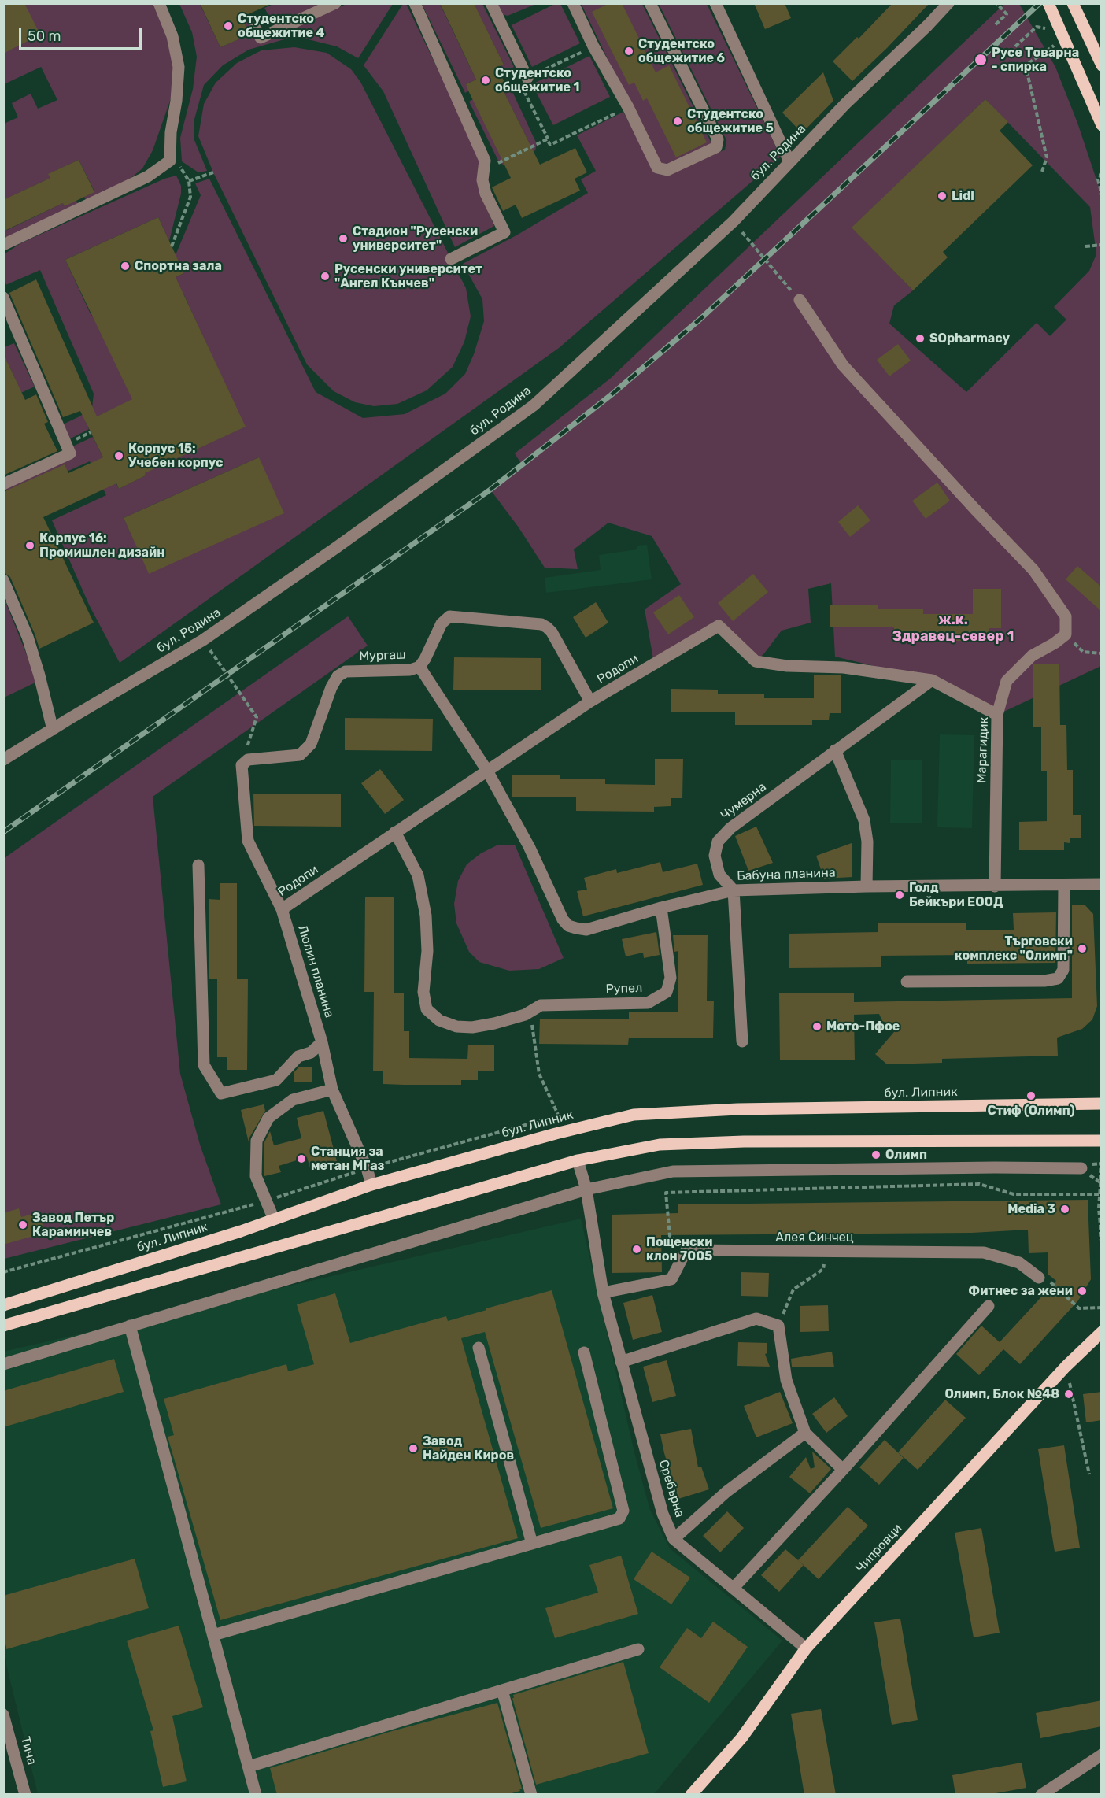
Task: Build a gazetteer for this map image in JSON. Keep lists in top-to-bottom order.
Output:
{
  "streets": {
    "main road": ["бул. Липник", "Чипровци"],
    "street": [
      "бул. Родина",
      "Мургаш",
      "Родопи",
      "Марагидик",
      "Чумерна",
      "Бабуна планина",
      "Люлин планина",
      "Рупел",
      "Алея Синчец",
      "Сребърна",
      "Тича"
    ]
  },
  "crossings": [
    ["Мургаш", "Родопи"],
    ["Мургаш", "Люлин планина"],
    ["Родопи", "Марагидик"],
    ["Родопи", "Чумерна"],
    ["Родопи", "Бабуна планина"],
    ["Родопи", "Люлин планина"],
    ["Родопи", "Рупел"],
    ["Марагидик", "Бабуна планина"],
    ["Чумерна", "Бабуна планина"],
    ["Бабуна планина", "Рупел"],
    ["Люлин планина", "бул. Липник"],
    ["Сребърна", "Чипровци"]
  ],
  "districts": ["ж.к. Здравец-север 1"],
  "places": [
    "Студентско общежитие 4",
    "Студентско общежитие 6",
    "Русе Товарна - спирка",
    "Студентско общежитие 1",
    "Студентско общежитие 5",
    "Lidl",
    "Стадион \"Русенски университет\"",
    "Спортна зала",
    "Русенски университет \"Ангел Кънчев\"",
    "SOpharmacy",
    "Корпус 15: Учебен корпус",
    "Корпус 16: Промишлен дизайн",
    "Голд Бейкъри ЕООД",
    "Търговски комплекс \"Олимп\"",
    "Мото-Пфое",
    "Стиф (Олимп)",
    "Олимп",
    "Станция за метан МГаз",
    "Media 3",
    "Завод Петър Караминчев",
    "Пощенски клон 7005",
    "Фитнес за жени",
    "Олимп, Блок №48",
    "Завод Найден Киров"
  ],
  "scale_bar": "50 m"
}
